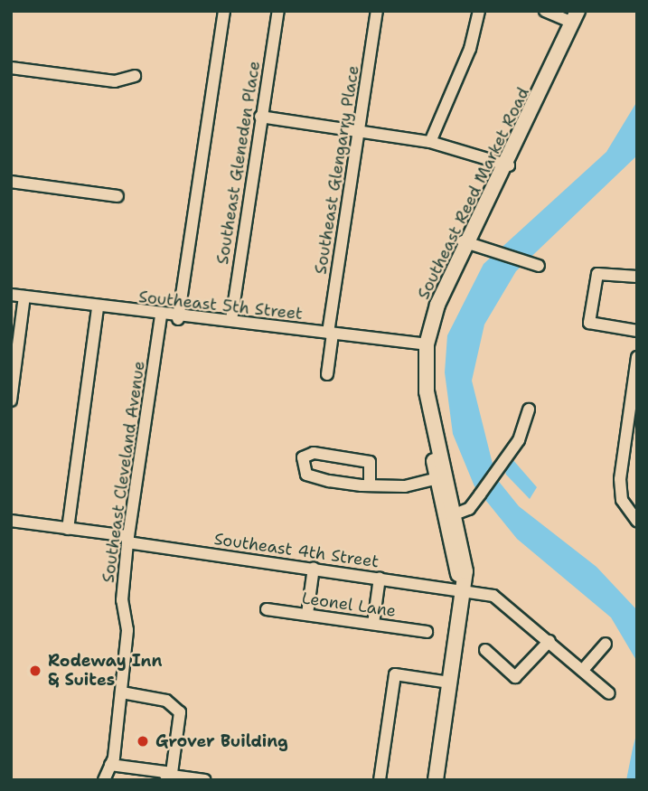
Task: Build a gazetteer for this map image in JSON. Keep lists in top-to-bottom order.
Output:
{
  "streets": {
    "main road": ["Southeast Reed Market Road"],
    "street": [
      "Southeast Gleneden Place",
      "Southeast Glengarry Place",
      "Southeast 5th Street",
      "Southeast Cleveland Avenue",
      "Southeast 4th Street",
      "Leonel Lane"
    ]
  },
  "crossings": [
    ["Southeast Gleneden Place", "Southeast 5th Street"],
    ["Southeast Glengarry Place", "Southeast 5th Street"],
    ["Southeast Reed Market Road", "Southeast 5th Street"],
    ["Southeast Reed Market Road", "Southeast 4th Street"],
    ["Southeast 5th Street", "Southeast Cleveland Avenue"],
    ["Southeast Cleveland Avenue", "Southeast 4th Street"]
  ],
  "places": ["Rodeway Inn & Suites", "Grover Building"]
}
